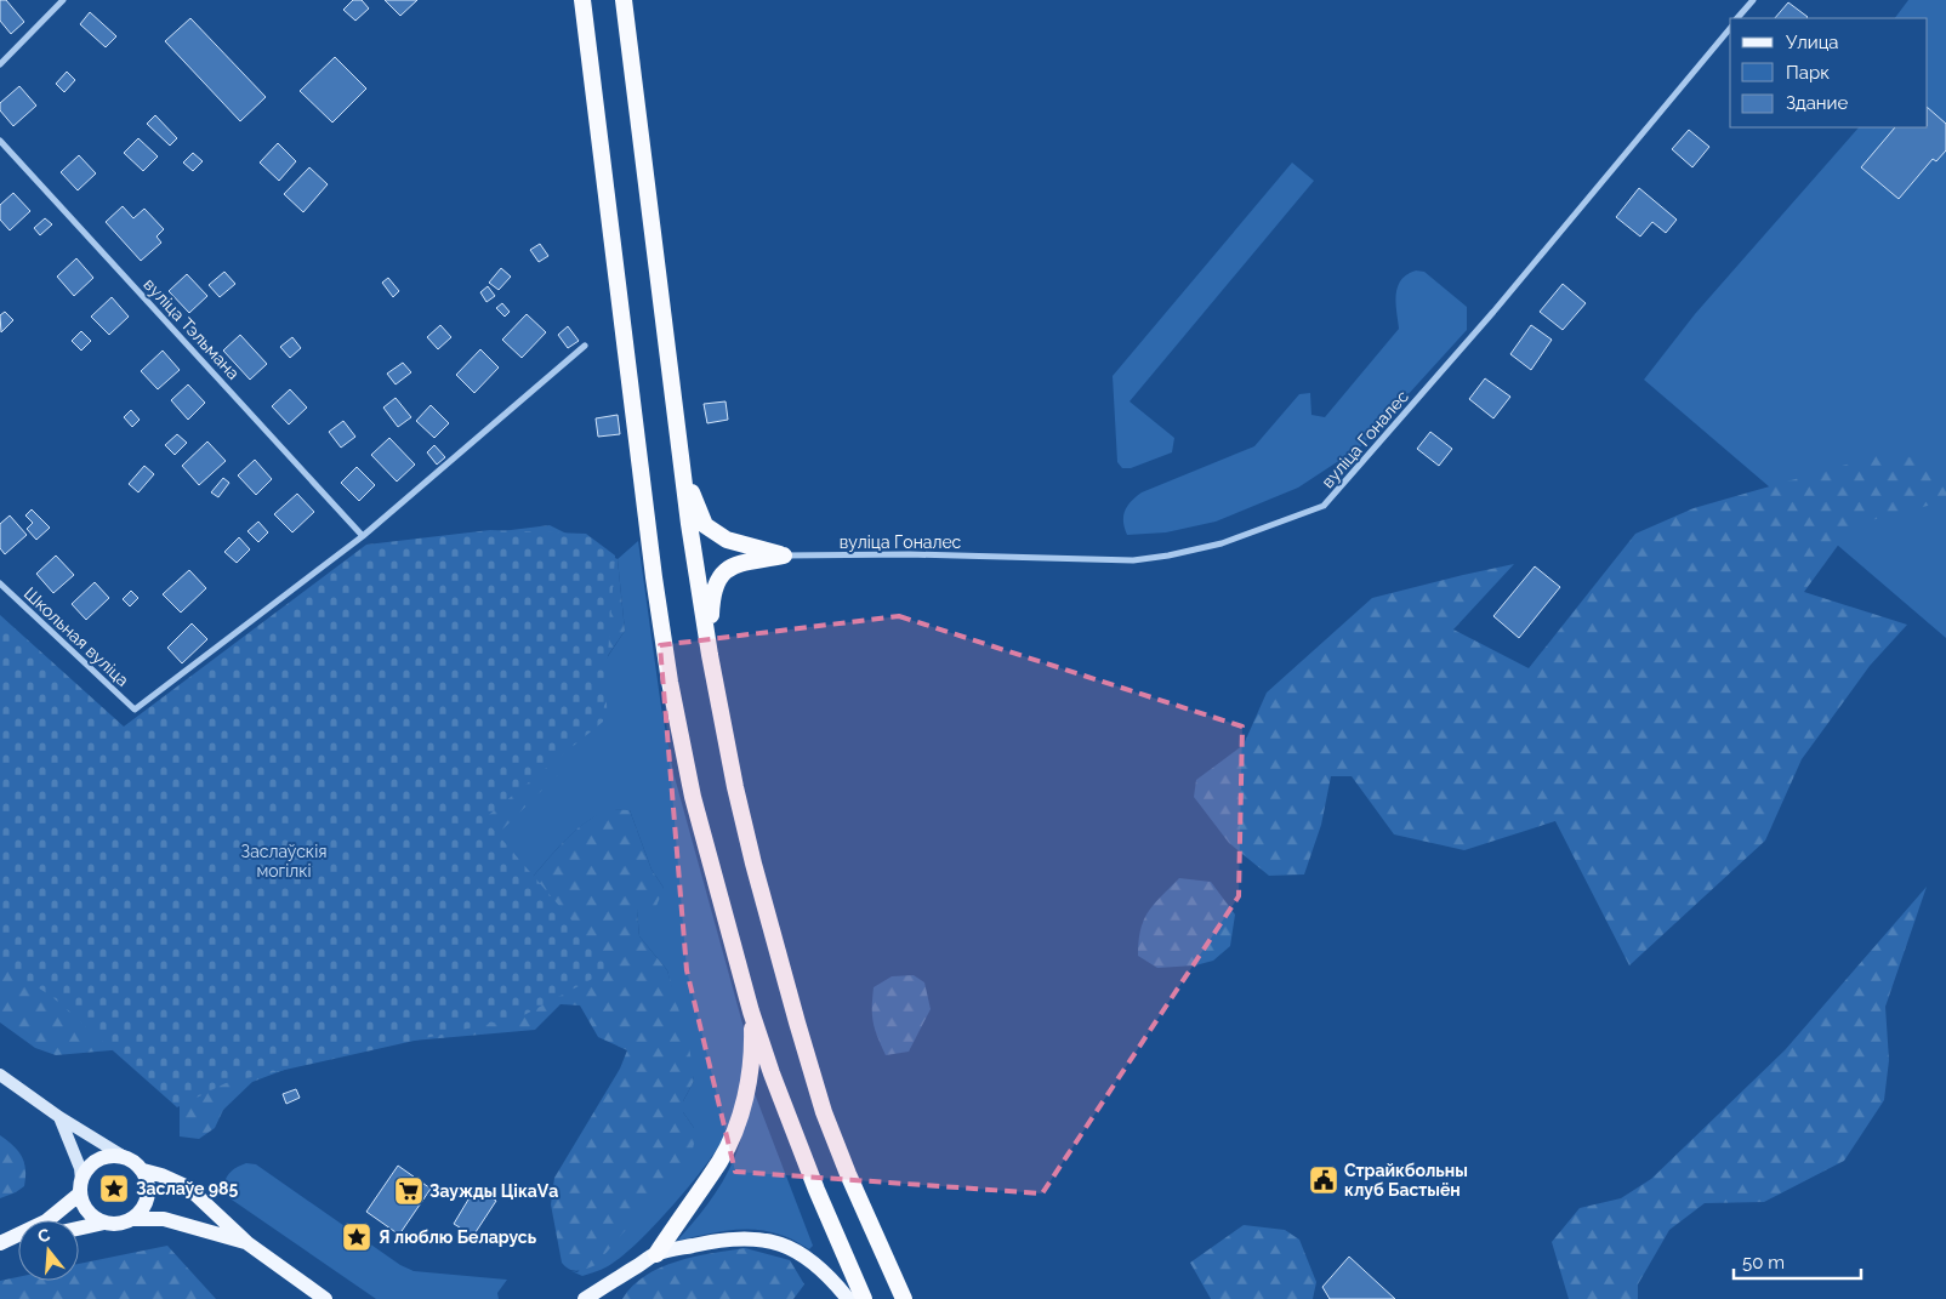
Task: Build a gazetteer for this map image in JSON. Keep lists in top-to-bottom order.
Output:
{
  "streets": {
    "street": ["вуліца Тэльмана", "вуліца Гоналес", "Школьная вуліца"]
  },
  "crossings": [
    ["вуліца Тэльмана", "Школьная вуліца"]
  ],
  "parks": ["Заслаўскія могілкі"],
  "places": {
    "public building": ["Страйкбольны клуб Бастыён"],
    "place": ["Заслаўе 985", "Я люблю Беларусь"],
    "supermarket": ["Заужды ЦікаVа"]
  },
  "legend": ["Улица", "Парк", "Здание"],
  "scale_bar": "50 m",
  "north": "top"
}
